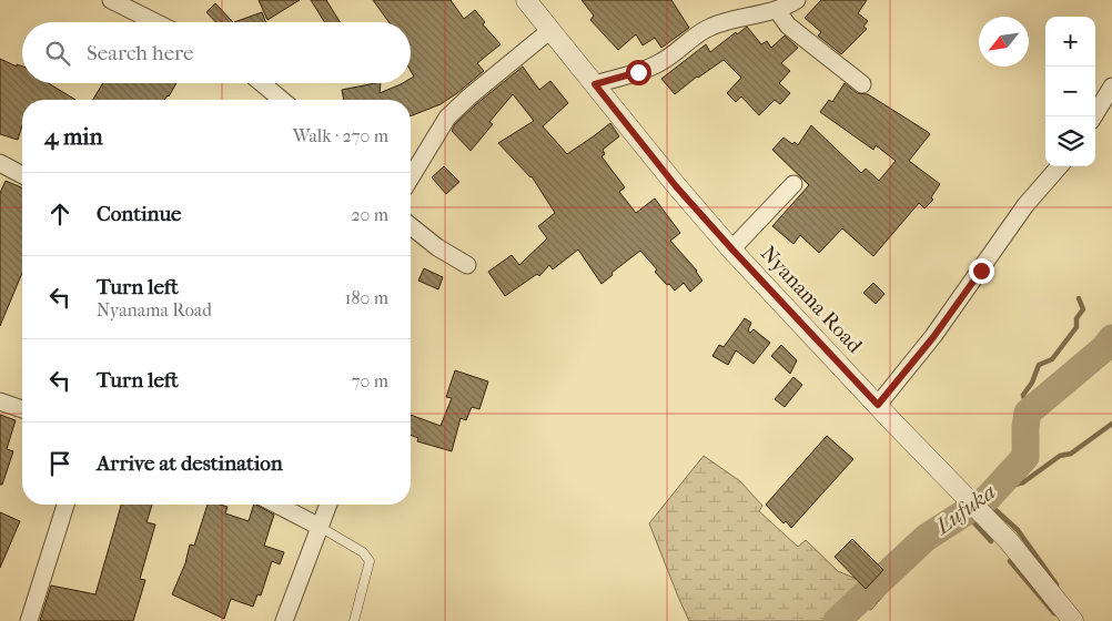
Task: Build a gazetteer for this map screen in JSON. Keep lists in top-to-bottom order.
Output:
{
  "streets": {
    "street": ["Nyanama Road"]
  },
  "water": ["Lufuka"],
  "north": "bottom left",
  "page": {
    "map_buttons": ["+", "−"],
    "search": "Search here",
    "heading": ["4 min", "Walk · 270 m"],
    "list": [
      ["Continue", "20 m"],
      ["Turn left", "Nyanama Road", "180 m"],
      ["Turn left", "70 m"],
      "Arrive at destination"
    ]
  }
}
